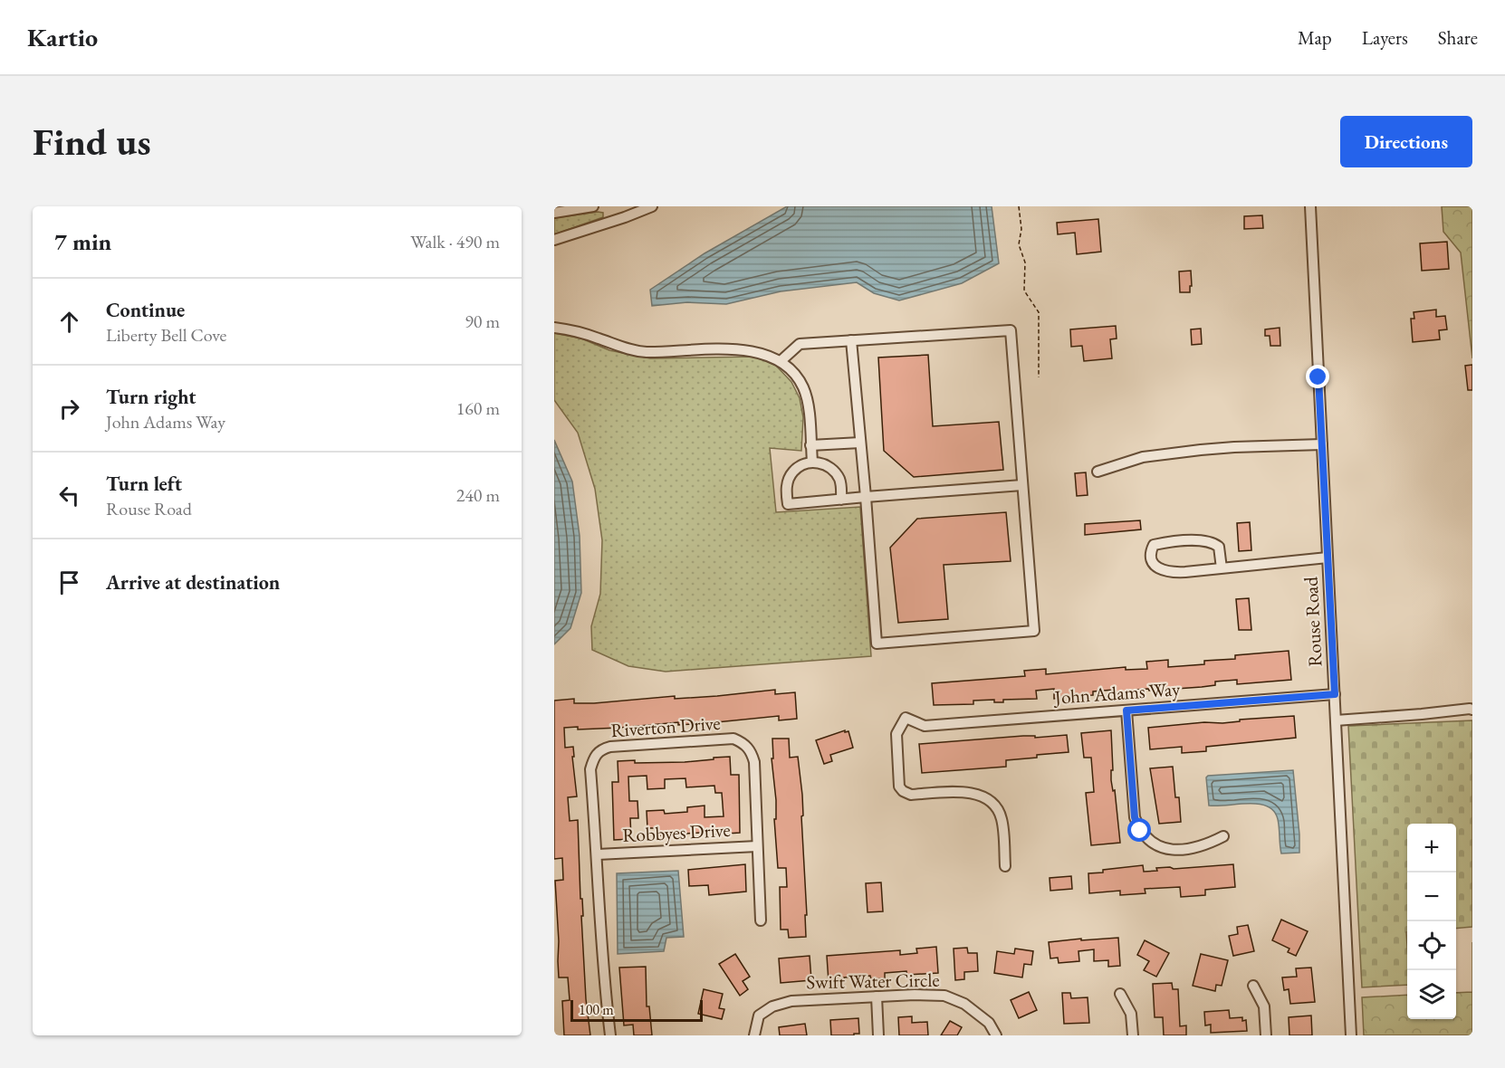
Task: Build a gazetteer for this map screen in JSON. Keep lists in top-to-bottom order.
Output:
{
  "streets": {
    "street": [
      "Rouse Road",
      "John Adams Way",
      "Riverton Drive",
      "Robbyes Drive",
      "Swift Water Circle"
    ]
  },
  "crossings": [
    ["Rouse Road", "John Adams Way"],
    ["Riverton Drive", "Robbyes Drive"]
  ],
  "scale_bar": "100 m",
  "page": {
    "header": "Kartio",
    "nav": ["Map", "Layers", "Share"],
    "buttons": "Directions",
    "title": "Find us",
    "heading": ["7 min", "Walk · 490 m"],
    "list": [
      ["Continue", "Liberty Bell Cove", "90 m"],
      ["Turn right", "John Adams Way", "160 m"],
      ["Turn left", "Rouse Road", "240 m"],
      "Arrive at destination"
    ],
    "map_buttons": ["+", "−"],
    "scale": "100 m"
  }
}
